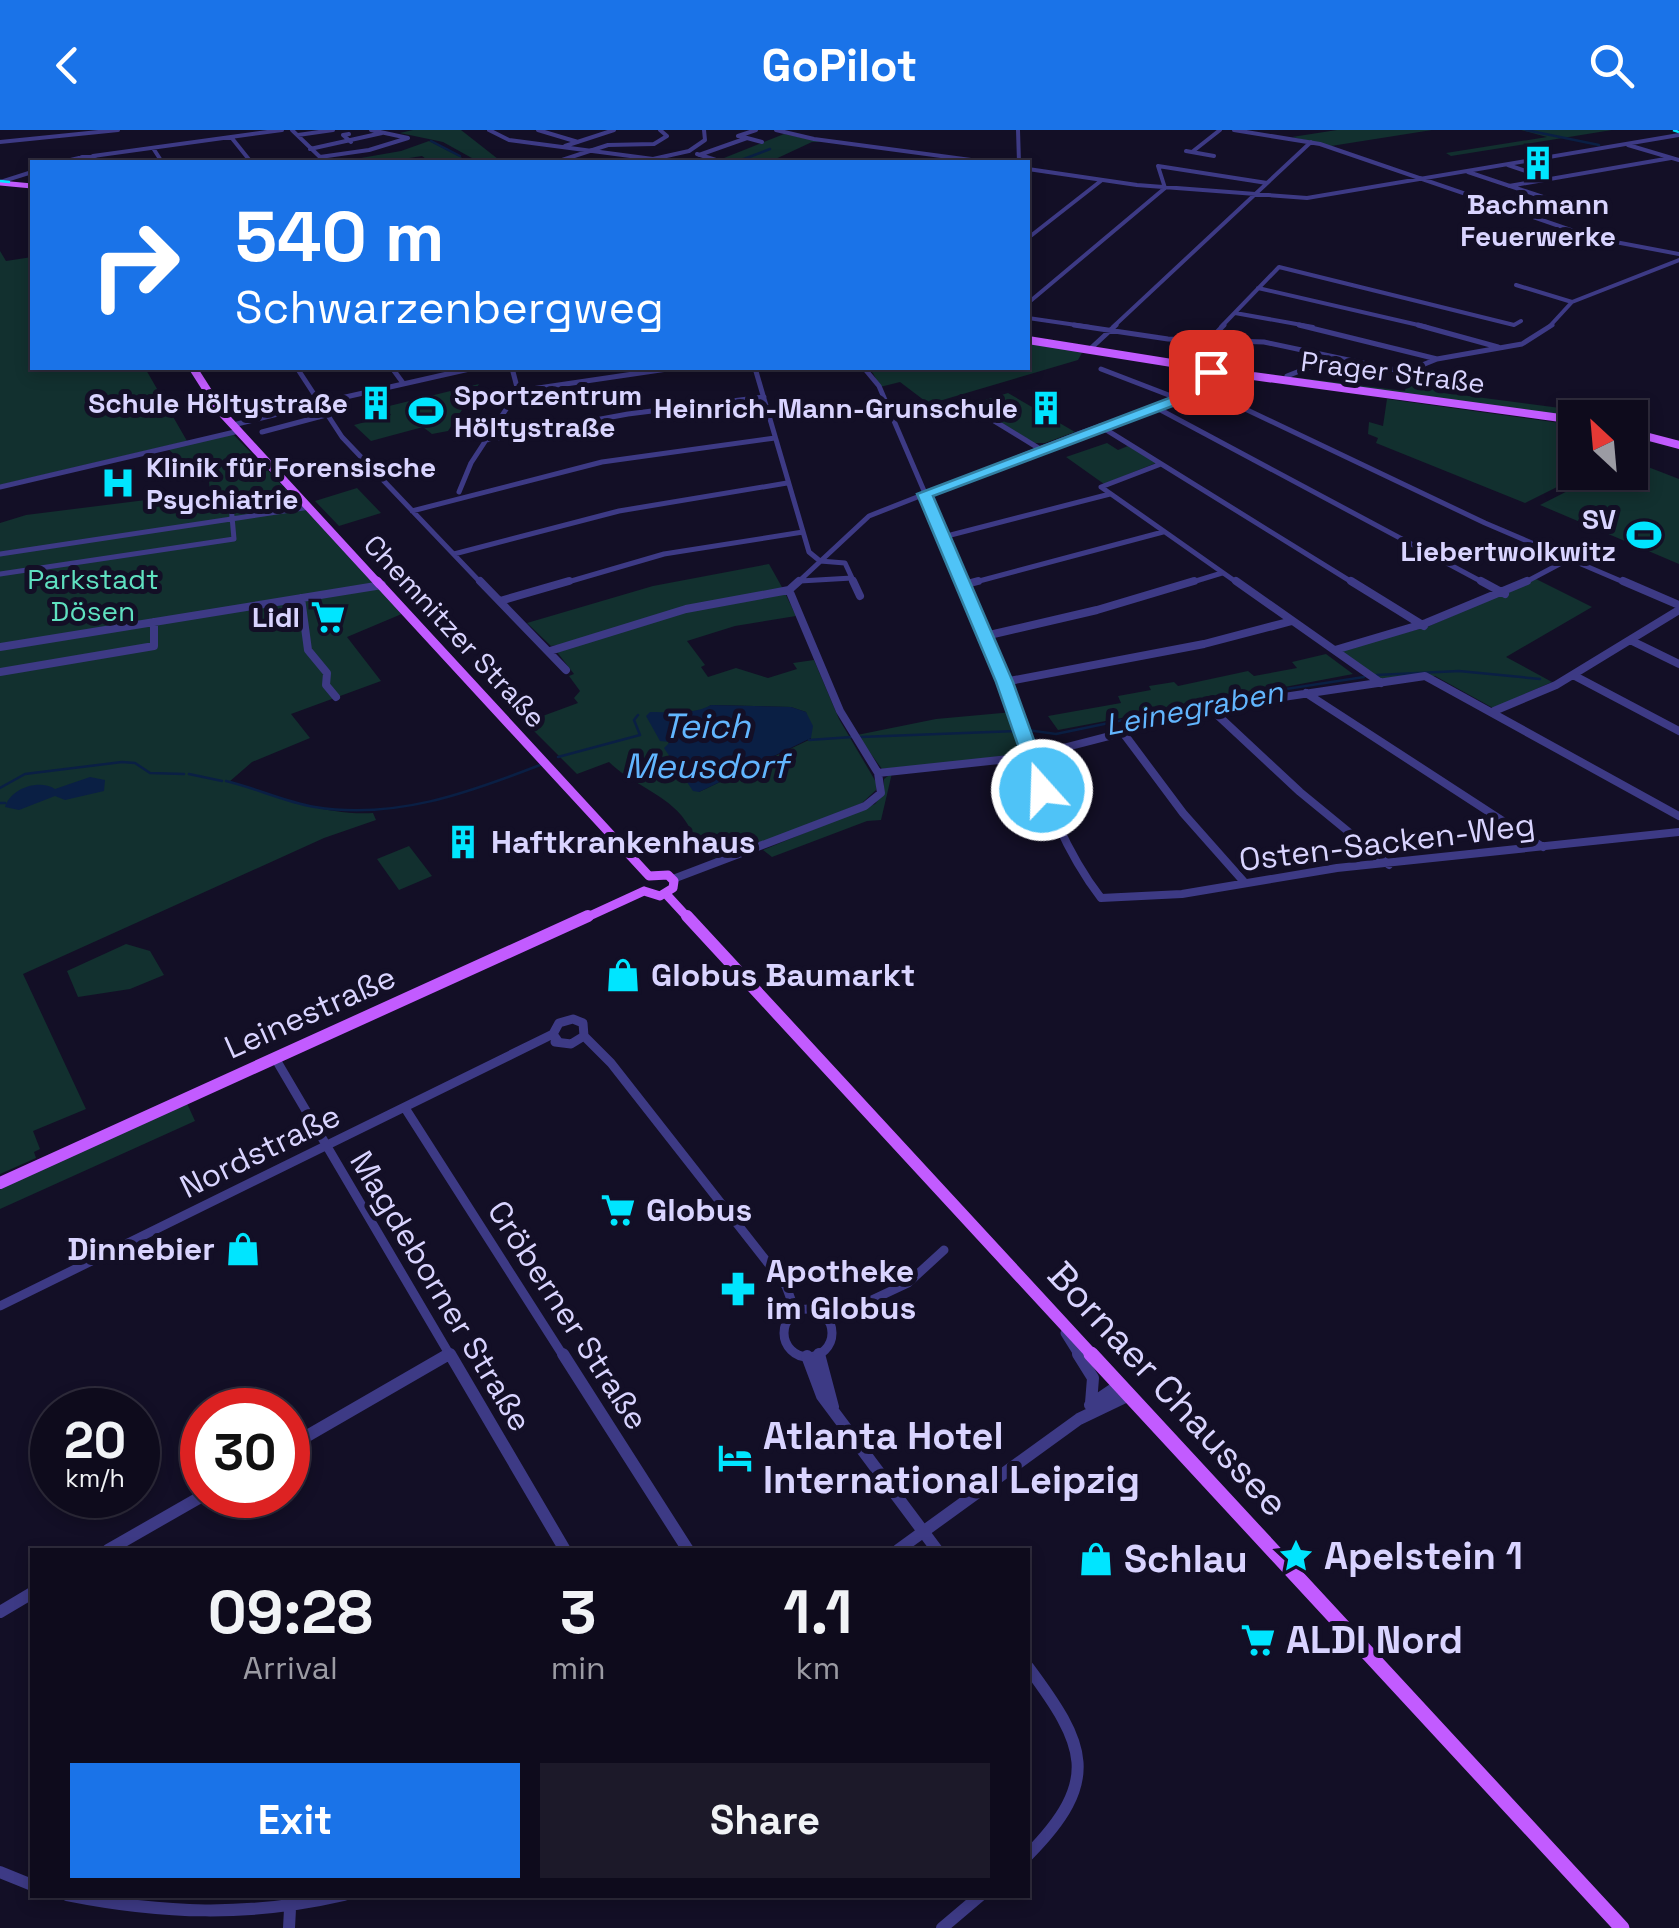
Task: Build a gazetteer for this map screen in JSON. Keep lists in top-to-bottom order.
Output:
{
  "streets": {
    "main road": [
      "Prager Straße",
      "Chemnitzer Straße",
      "Leinestraße",
      "Bornaer Chaussee"
    ],
    "street": [
      "Osten-Sacken-Weg",
      "Nordstraße",
      "Magdeborner Straße",
      "Cröberner Straße"
    ]
  },
  "crossings": [
    ["Chemnitzer Straße", "Leinestraße"],
    ["Chemnitzer Straße", "Bornaer Chaussee"],
    ["Leinestraße", "Magdeborner Straße"],
    ["Leinestraße", "Bornaer Chaussee"],
    ["Nordstraße", "Magdeborner Straße"],
    ["Nordstraße", "Cröberner Straße"]
  ],
  "water": ["Leinegraben", "Teich Meusdorf"],
  "parks": ["Parkstadt Dösen"],
  "places": {
    "building": [
      "Bachmann Feuerwerke",
      "Schule Höltystraße",
      "Heinrich-Mann-Grunschule",
      "Haftkrankenhaus"
    ],
    "sports": ["Sportzentrum Höltystraße", "SV Liebertwolkwitz"],
    "hospital": ["Klinik für Forensische Psychiatrie"],
    "supermarket": ["Lidl", "Globus", "ALDI Nord"],
    "shop": ["Globus Baumarkt", "Dinnebier", "Schlau"],
    "pharmacy": ["Apotheke im Globus"],
    "hotel": ["Atlanta Hotel International Leipzig"],
    "place": ["Apelstein 1"]
  },
  "north": "top left",
  "page": {
    "header": "GoPilot",
    "turn": ["540 m", "Schwarzenbergweg"],
    "speed": "20 km/h",
    "limit": "30",
    "eta": [
      "09:28",
      "Arrival",
      "3",
      "min",
      "1.1",
      "km"
    ],
    "buttons": ["Exit", "Share"]
  }
}
